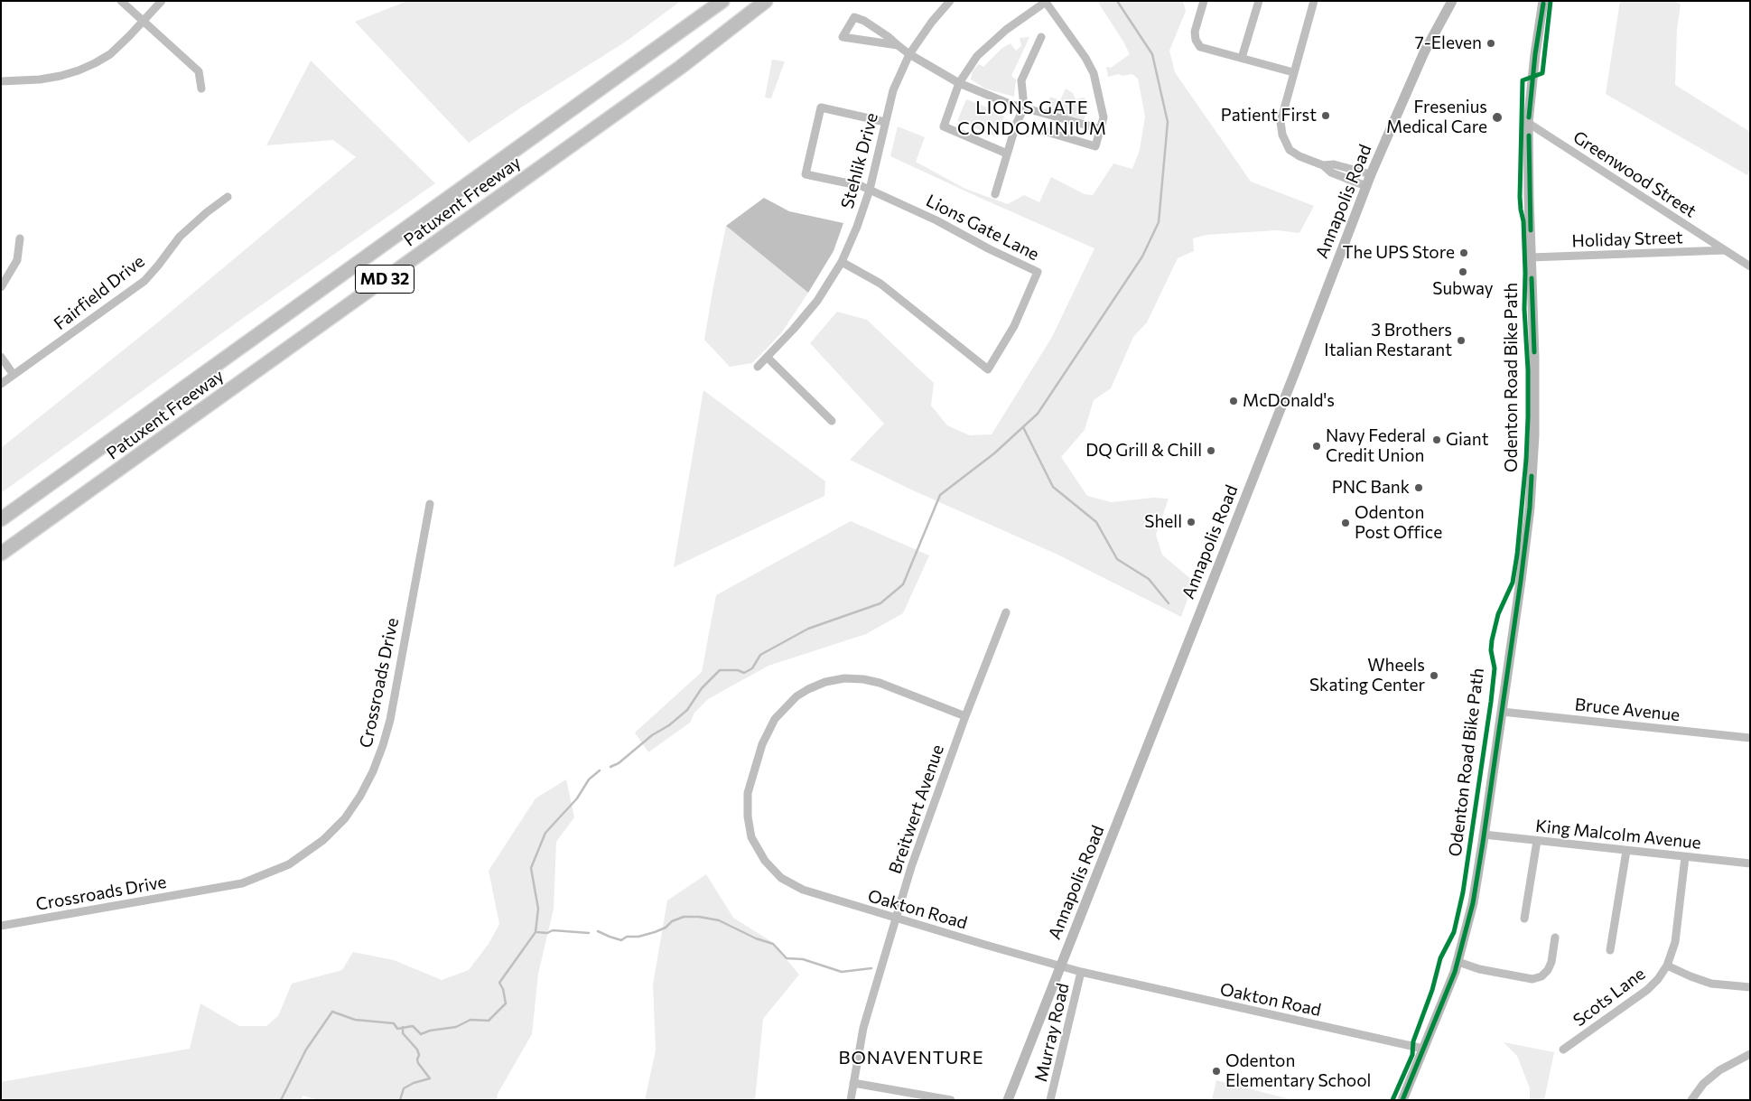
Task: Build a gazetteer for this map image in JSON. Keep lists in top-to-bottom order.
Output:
{
  "streets": {
    "highway": ["Patuxent Freeway", "MD 32"],
    "main road": ["Annapolis Road"],
    "street": [
      "Stehlik Drive",
      "Greenwood Street",
      "Lions Gate Lane",
      "Holiday Street",
      "Fairfield Drive",
      "Crossroads Drive",
      "Bruce Avenue",
      "Breitwert Avenue",
      "King Malcolm Avenue",
      "Oakton Road",
      "Scots Lane",
      "Murray Road"
    ],
    "cycle path": ["Odenton Road Bike Path"]
  },
  "crossings": [
    ["Stehlik Drive", "Lions Gate Lane"],
    ["Greenwood Street", "Holiday Street"],
    ["Annapolis Road", "Oakton Road"],
    ["Breitwert Avenue", "Oakton Road"],
    ["King Malcolm Avenue", "Scots Lane"],
    ["Oakton Road", "Murray Road"]
  ],
  "districts": ["LIONS GATE CONDOMINIUM", "BONAVENTURE"],
  "places": [
    "7-Eleven",
    "Patient First",
    "Fresenius Medical Care",
    "The UPS Store",
    "Subway",
    "3 Brothers Italian Restarant",
    "McDonald's",
    "Giant",
    "Navy Federal Credit Union",
    "DQ Grill & Chill",
    "PNC Bank",
    "Shell",
    "Odenton Post Office",
    "Wheels Skating Center",
    "Odenton Elementary School"
  ]
}
